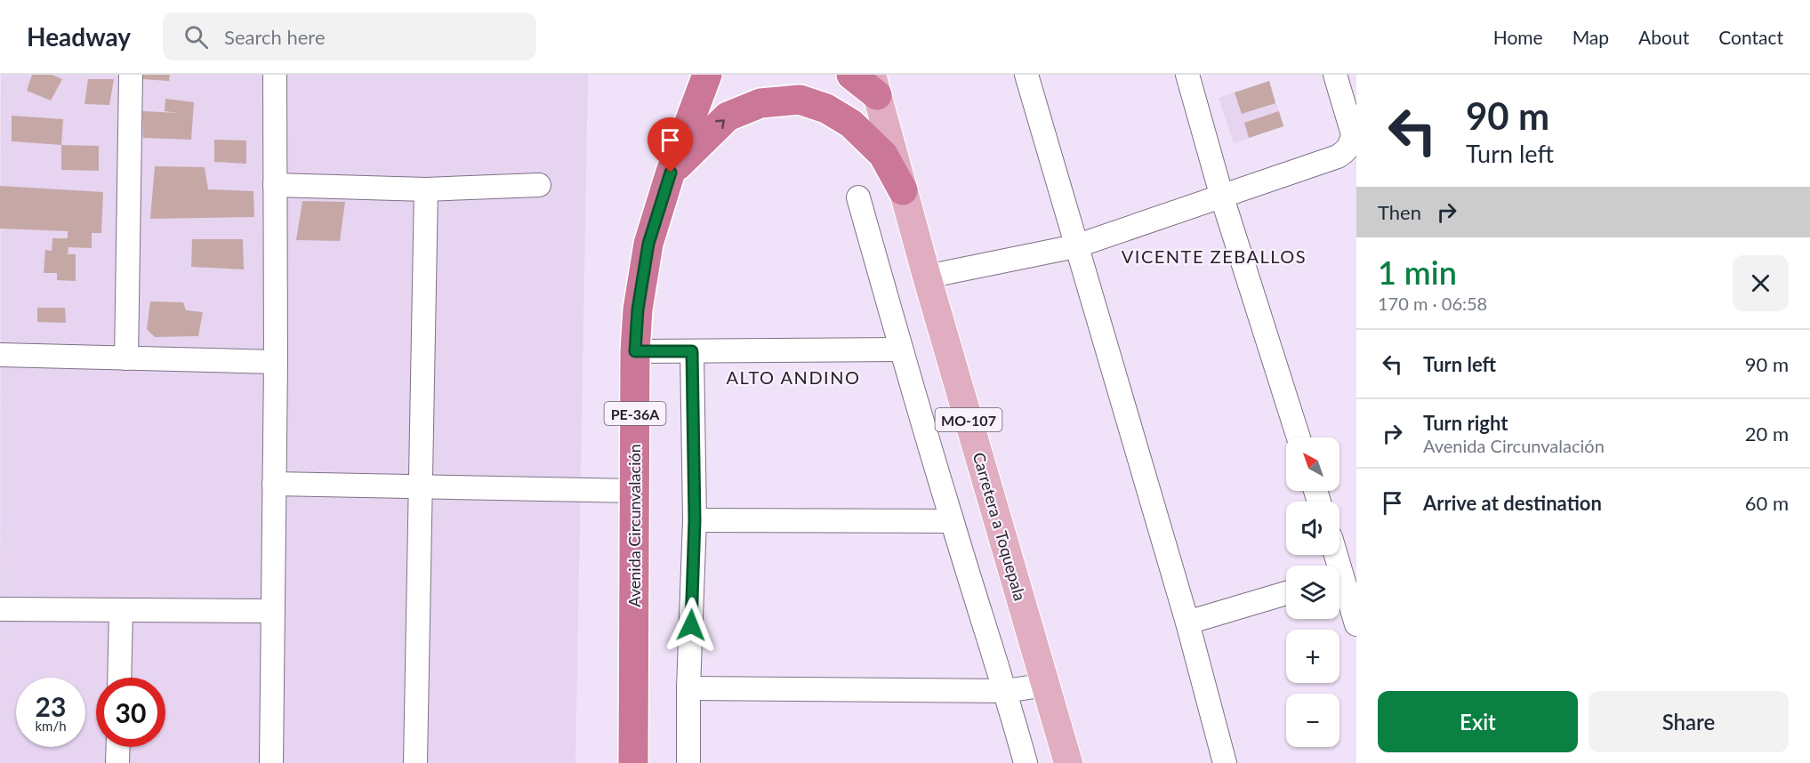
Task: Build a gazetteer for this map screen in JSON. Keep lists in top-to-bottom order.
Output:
{
  "streets": {
    "highway": ["PE-36A", "Avenida Circunvalación"],
    "main road": ["MO-107", "Carretera a Toquepala"]
  },
  "districts": ["VICENTE ZEBALLOS", "ALTO ANDINO"],
  "north": "top left",
  "page": {
    "header": "Headway",
    "search": "Search here",
    "nav": [
      "Home",
      "Map",
      "About",
      "Contact"
    ],
    "turn": ["90 m", "Turn left"],
    "then": "Then",
    "heading": ["1 min", "170 m · 06:58"],
    "list": [
      {
        "name": "Turn left",
        "value": "90 m"
      },
      {
        "name": "Turn right",
        "note": "Avenida Circunvalación",
        "value": "20 m"
      },
      {
        "name": "Arrive at destination",
        "value": "60 m"
      }
    ],
    "map_buttons": ["+", "−"],
    "speed": "23 km/h",
    "limit": "30",
    "buttons": ["Exit", "Share"]
  }
}
